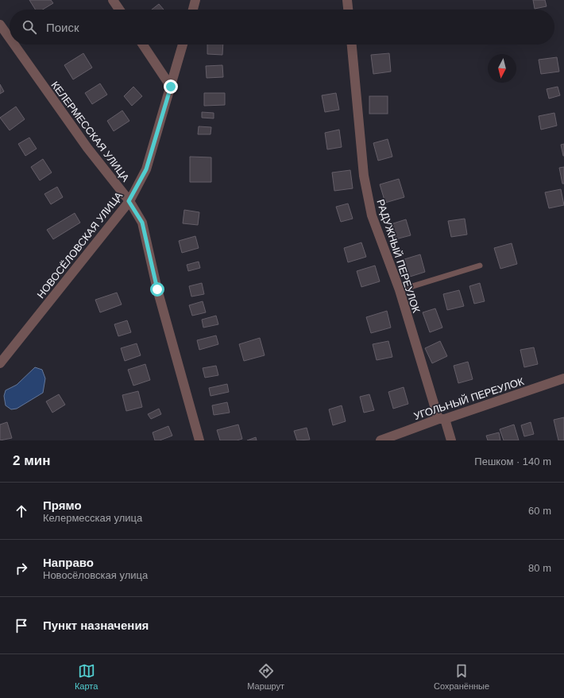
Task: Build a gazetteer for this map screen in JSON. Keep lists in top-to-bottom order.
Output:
{
  "streets": {
    "street": [
      "КЕЛЕРМЕССКАЯ УЛИЦА",
      "НОВОСЁЛОВСКАЯ УЛИЦА",
      "РАДУЖНЫЙ ПЕРЕУЛОК",
      "УГОЛЬНЫЙ ПЕРЕУЛОК"
    ]
  },
  "crossings": [
    ["КЕЛЕРМЕССКАЯ УЛИЦА", "НОВОСЁЛОВСКАЯ УЛИЦА"],
    ["РАДУЖНЫЙ ПЕРЕУЛОК", "УГОЛЬНЫЙ ПЕРЕУЛОК"]
  ],
  "north": "bottom",
  "page": {
    "search": "Поиск",
    "heading": ["2 мин", "Пешком · 140 m"],
    "list": [
      ["Прямо", "Келермесская улица", "60 m"],
      ["Направо", "Новосёловская улица", "80 m"],
      "Пункт назначения"
    ],
    "nav": ["Карта", "Маршрут", "Сохранённые"]
  }
}
